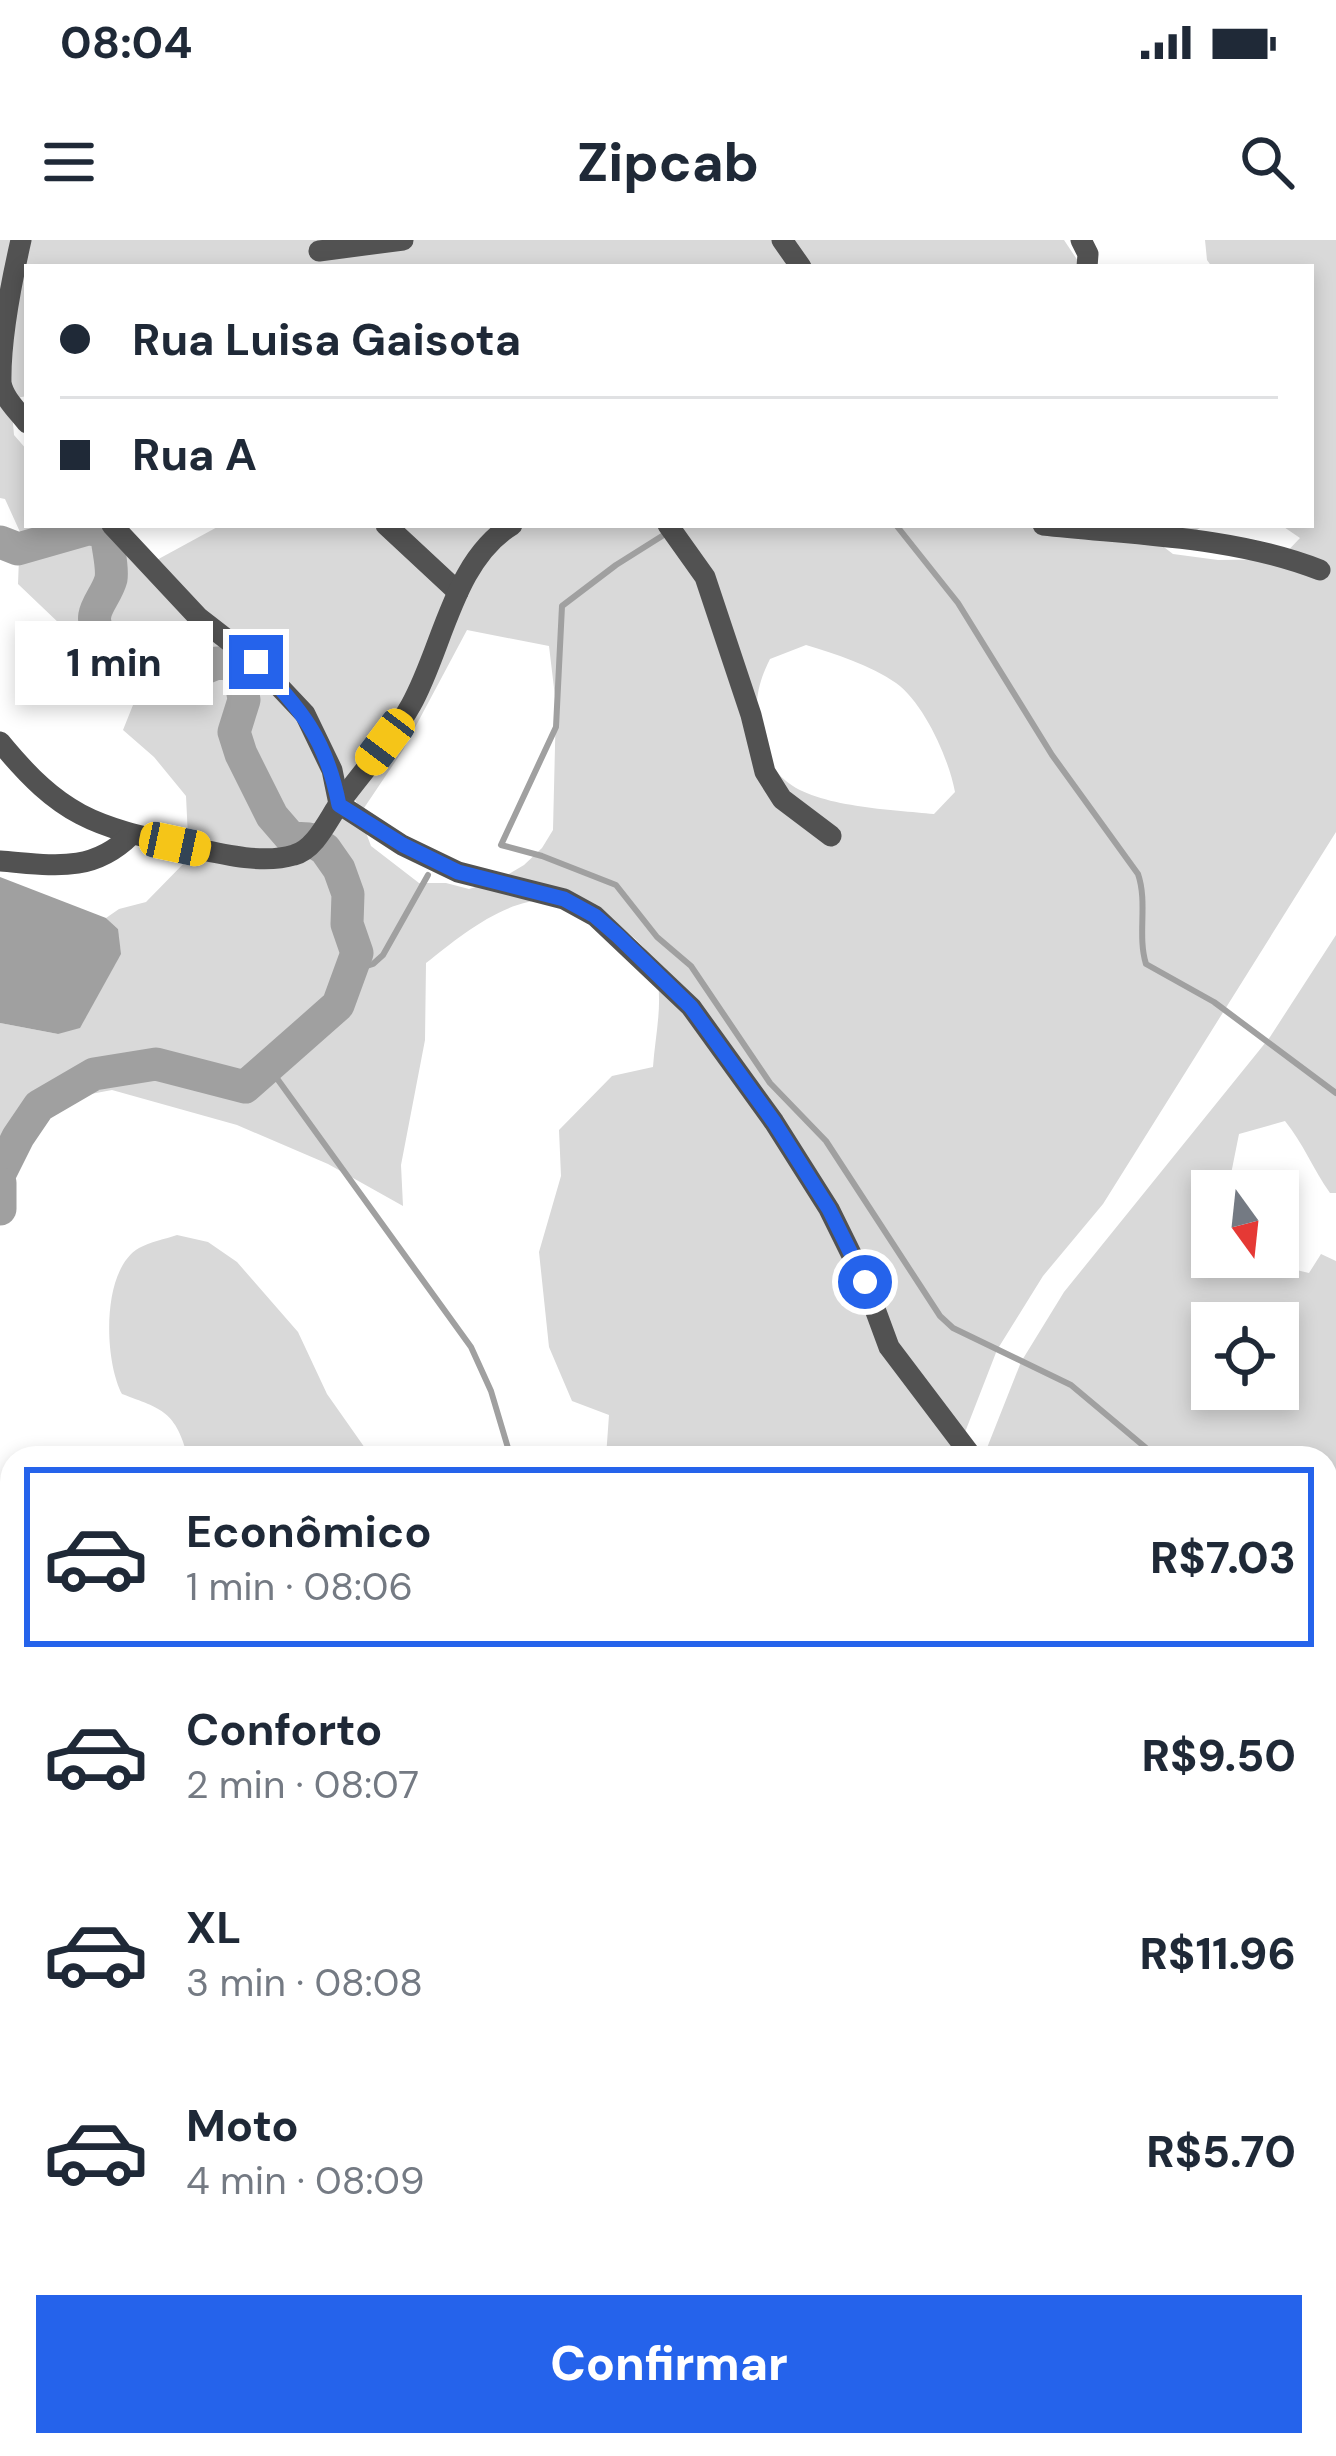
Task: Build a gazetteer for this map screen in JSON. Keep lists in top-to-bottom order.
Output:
{
  "north": "bottom",
  "page": {
    "status": "08:04",
    "header": "Zipcab",
    "banner": ["Rua Luisa Gaisota", "Rua A"],
    "bubble": "1 min",
    "list": [
      {
        "name": "Econômico",
        "note": "1 min · 08:06",
        "value": "R$7.03"
      },
      {
        "name": "Conforto",
        "note": "2 min · 08:07",
        "value": "R$9.50"
      },
      {
        "name": "XL",
        "note": "3 min · 08:08",
        "value": "R$11.96"
      },
      {
        "name": "Moto",
        "note": "4 min · 08:09",
        "value": "R$5.70"
      }
    ],
    "buttons": "Confirmar"
  }
}
